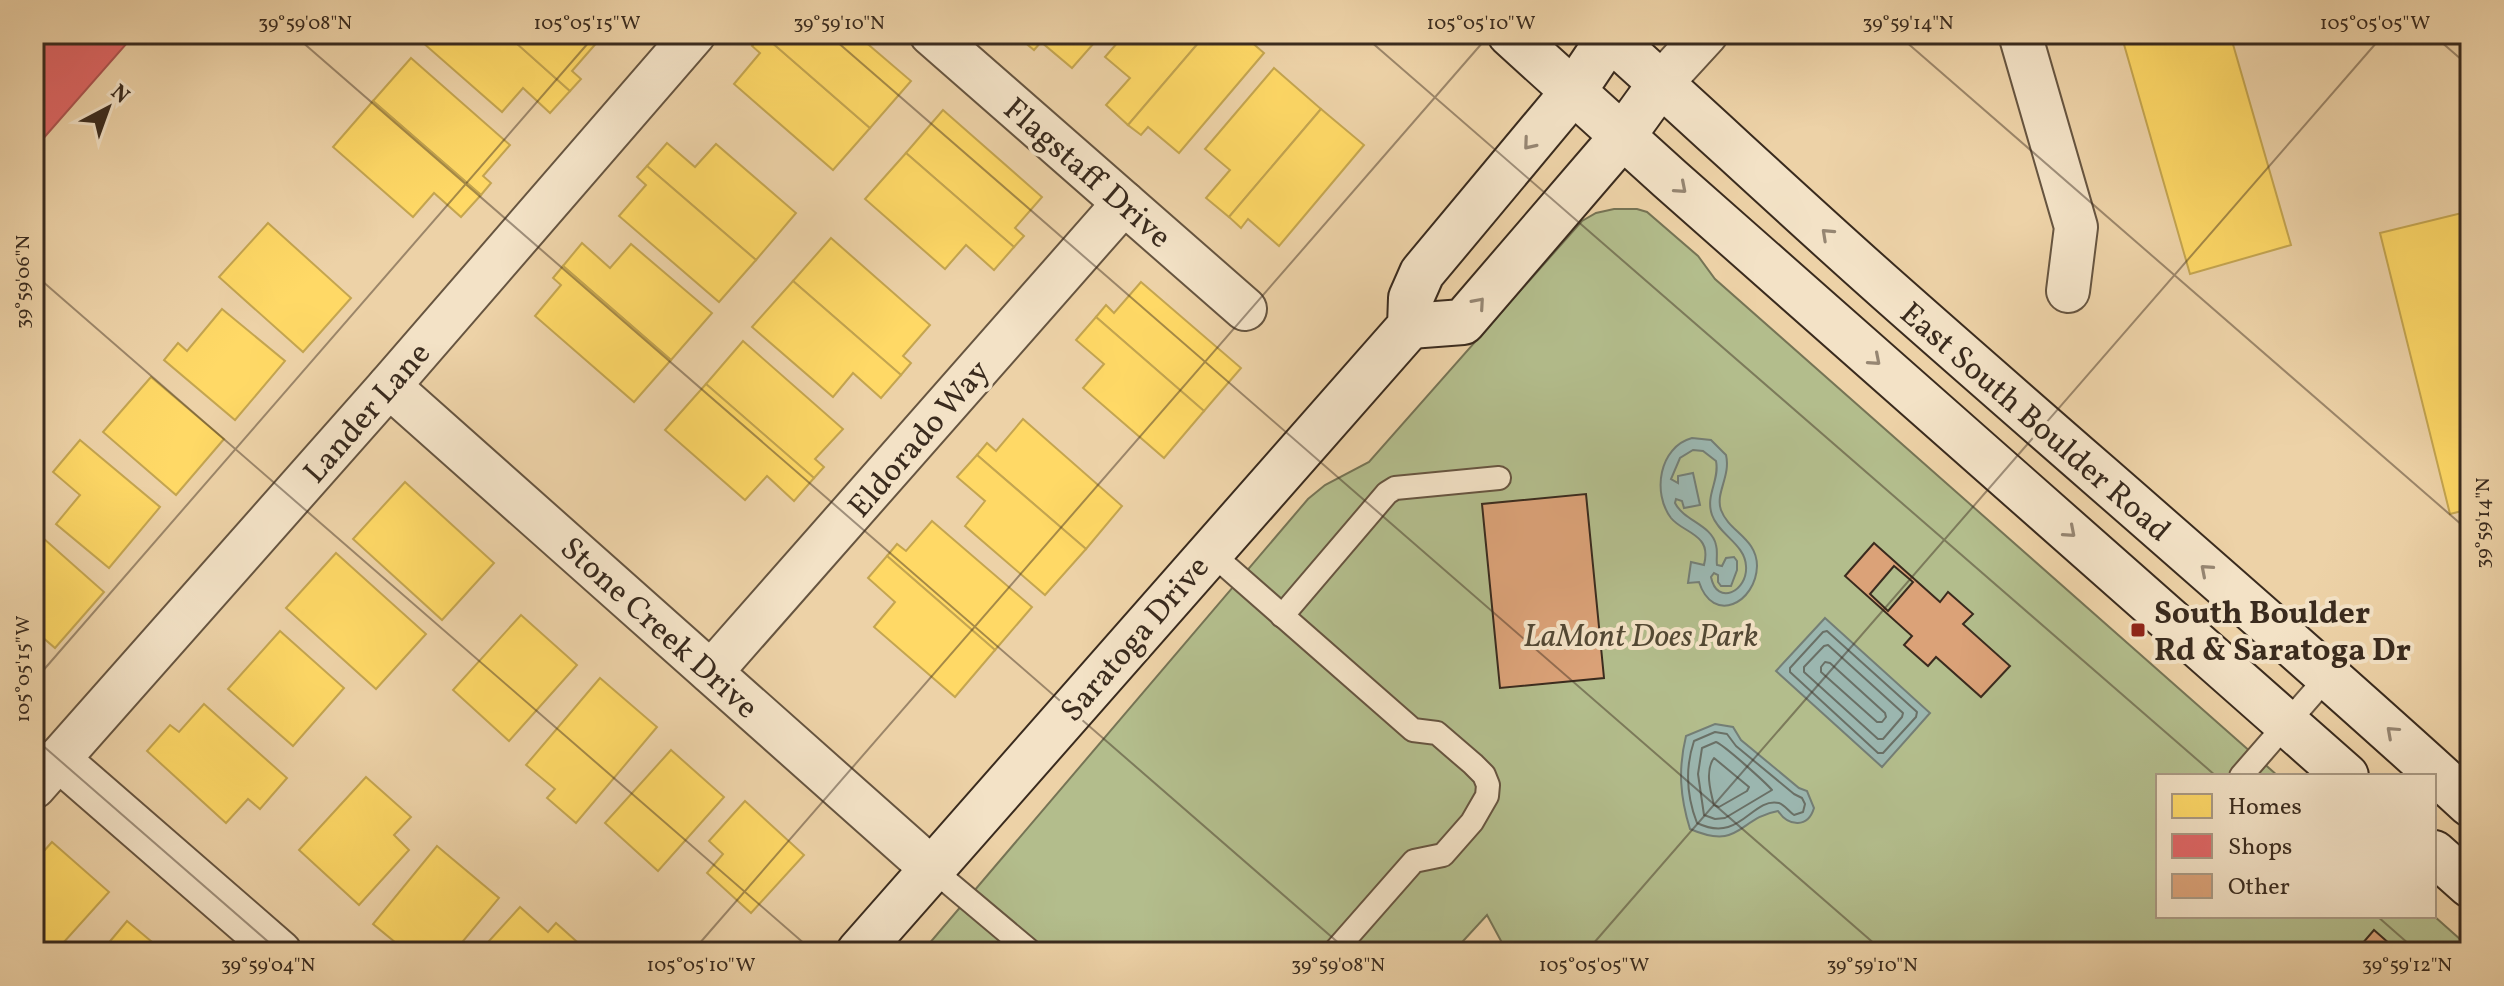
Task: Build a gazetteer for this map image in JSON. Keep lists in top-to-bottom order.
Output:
{
  "streets": {
    "main road": ["East South Boulder Road", "Saratoga Drive"],
    "street": [
      "Flagstaff Drive",
      "Lander Lane",
      "Eldorado Way",
      "Stone Creek Drive"
    ]
  },
  "crossings": [
    ["Flagstaff Drive", "Eldorado Way"],
    ["Lander Lane", "Stone Creek Drive"],
    ["Eldorado Way", "Stone Creek Drive"],
    ["Stone Creek Drive", "Saratoga Drive"]
  ],
  "parks": ["LaMont Does Park"],
  "places": {
    "transit": ["South Boulder Rd & Saratoga Dr"]
  },
  "legend": ["Homes", "Shops", "Other"],
  "north": "top right",
  "coordinates": [
    "39°59'08\"N",
    "105°05'15\"W",
    "39°59'10\"N",
    "105°05'10\"W",
    "39°59'14\"N",
    "105°05'05\"W",
    "39°59'06\"N",
    "39°59'04\"N",
    "39°59'12\"N"
  ]
}
